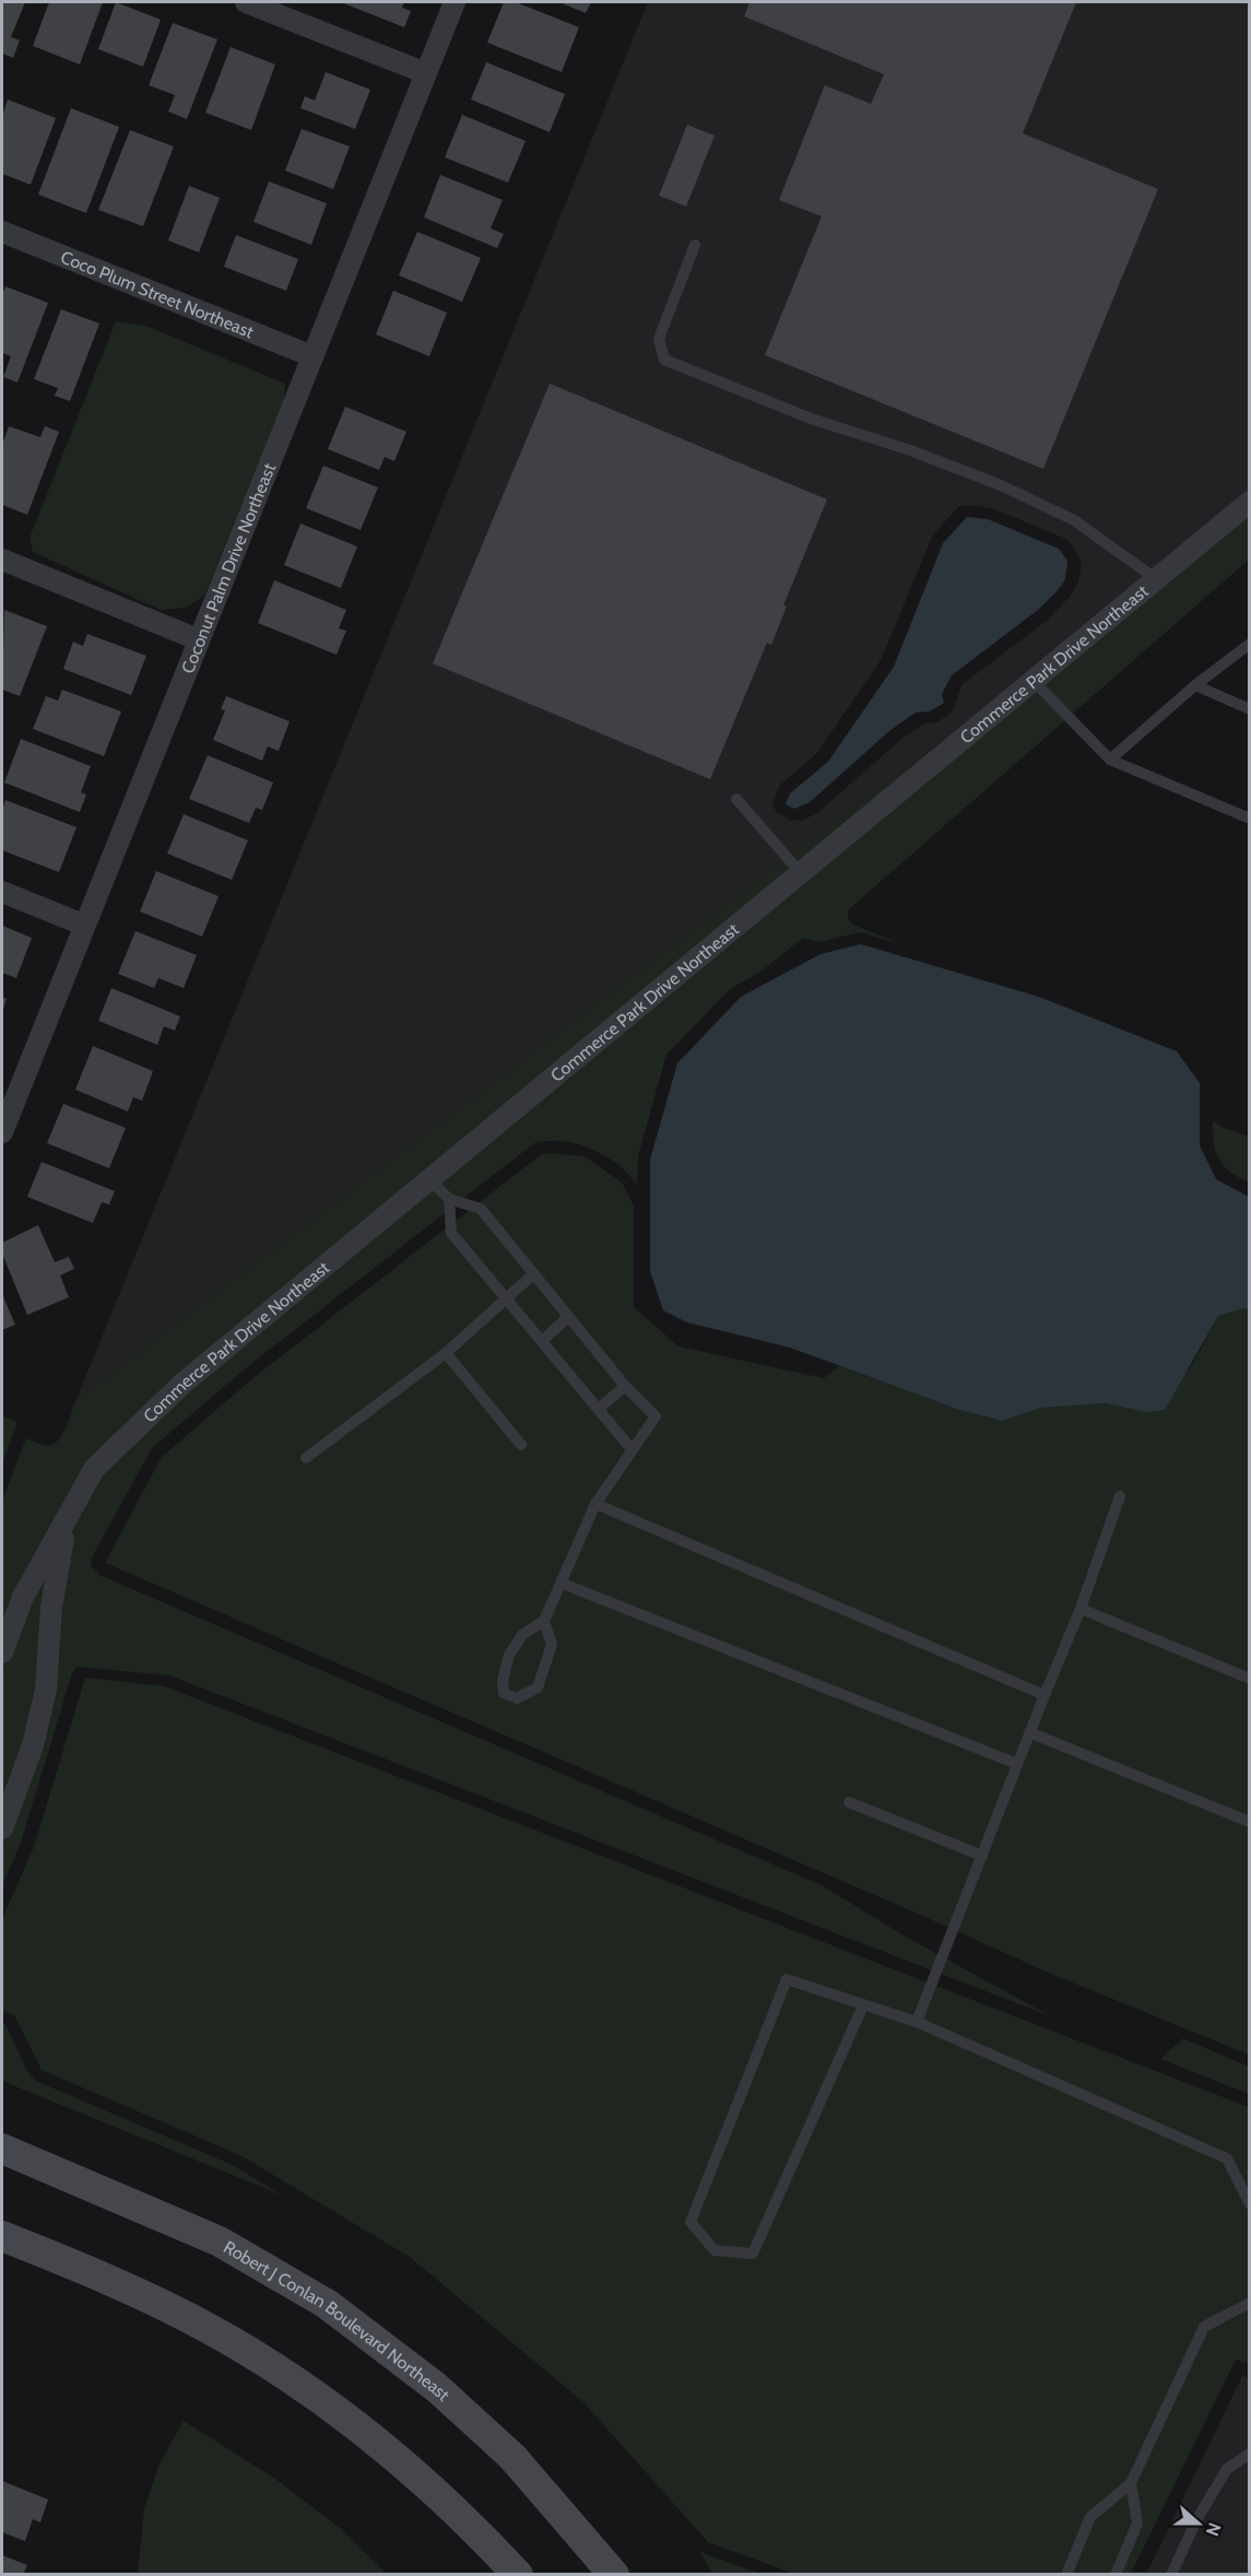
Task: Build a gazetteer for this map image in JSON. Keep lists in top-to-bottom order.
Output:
{
  "streets": {
    "main road": ["Robert J Conlan Boulevard Northeast"],
    "street": ["Coco Plum Street Northeast", "Coconut Palm Drive Northeast", "Commerce Park Drive Northeast"]
  },
  "crossings": [
    ["Coco Plum Street Northeast", "Coconut Palm Drive Northeast"]
  ],
  "north": "right"
}
